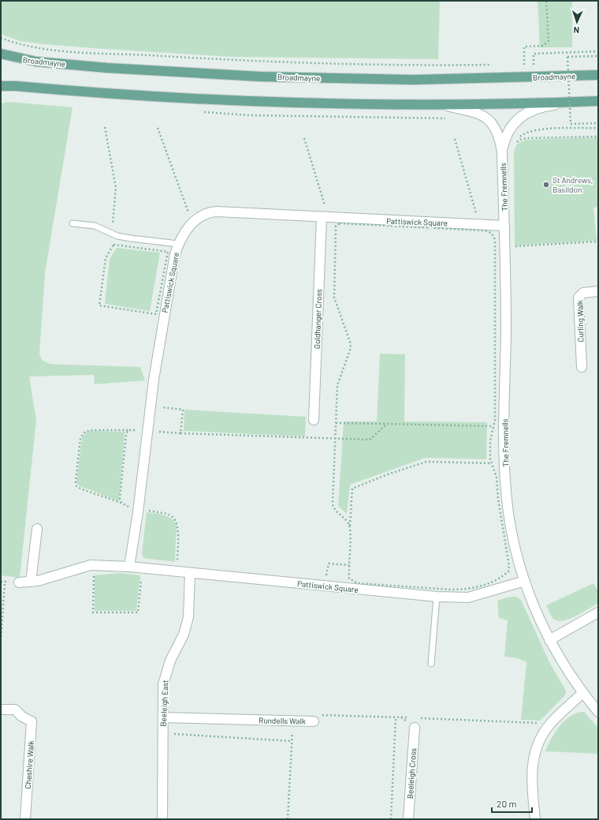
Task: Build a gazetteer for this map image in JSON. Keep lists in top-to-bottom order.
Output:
{
  "streets": {
    "main road": ["Broadmayne"],
    "street": [
      "The Fremnells",
      "Pattiswick Square",
      "Goldhanger Cross",
      "Curling Walk",
      "Beeleigh East",
      "Rundells Walk",
      "Cheshire Walk",
      "Beeleigh Cross"
    ]
  },
  "crossings": [
    ["The Fremnells", "Pattiswick Square"],
    ["Pattiswick Square", "Goldhanger Cross"],
    ["Pattiswick Square", "Beeleigh East"],
    ["Beeleigh East", "Rundells Walk"],
    ["Rundells Walk", "Beeleigh Cross"]
  ],
  "places": ["St Andrews, Basildon"],
  "scale_bar": "20 m",
  "north": "bottom"
}
